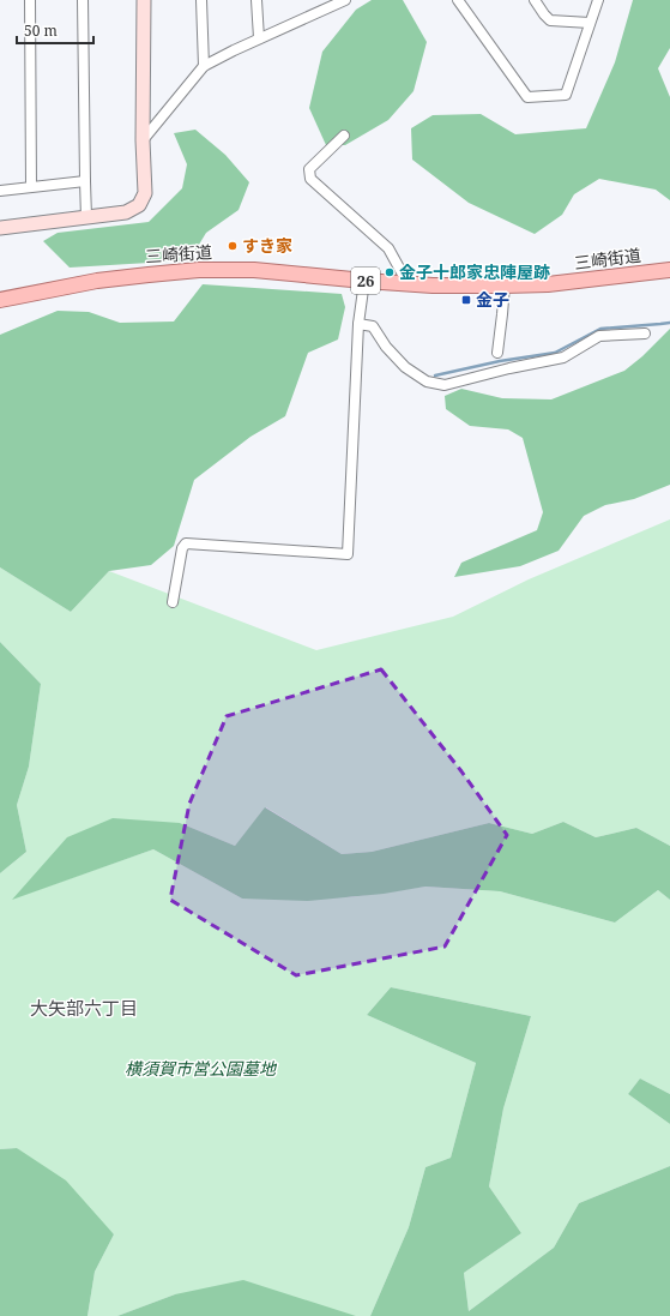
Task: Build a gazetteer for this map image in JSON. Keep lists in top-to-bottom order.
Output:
{
  "streets": {
    "main road": ["三崎街道", "26"]
  },
  "districts": ["大矢部六丁目"],
  "parks": ["横須賀市営公園墓地"],
  "places": {
    "other": ["すき家", "金子十郎家忠陣屋跡"],
    "transit": ["金子"]
  },
  "scale_bar": "50 m"
}
